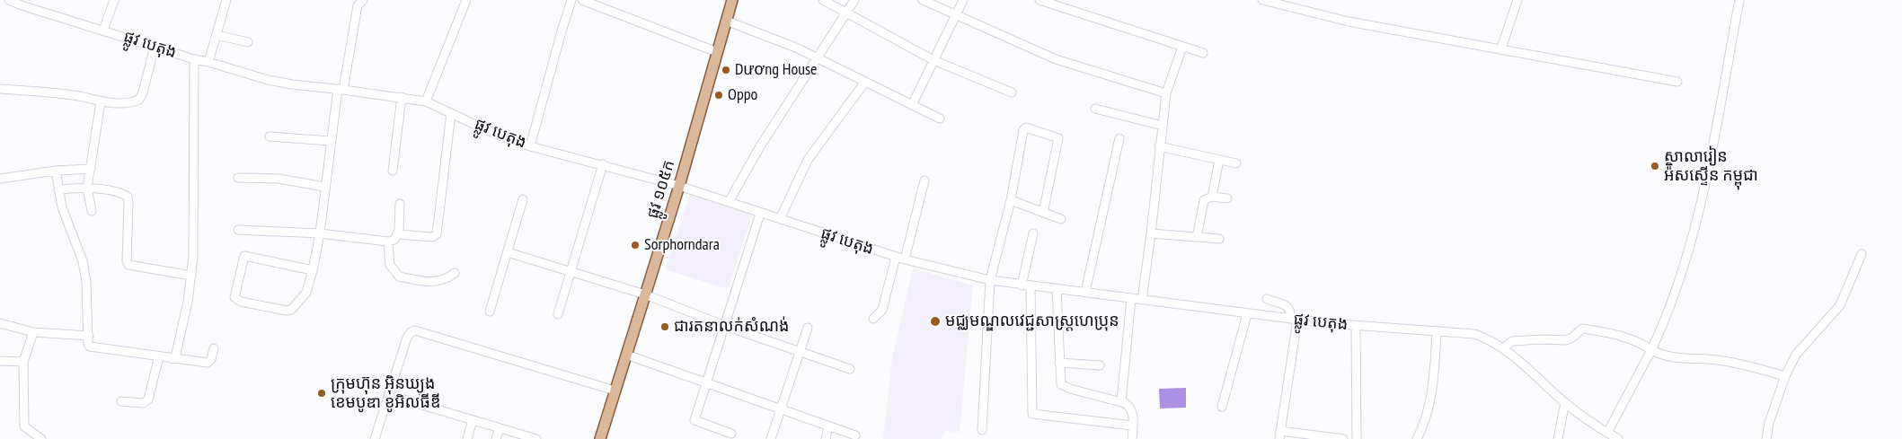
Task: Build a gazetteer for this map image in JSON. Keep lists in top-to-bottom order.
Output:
{
  "streets": {
    "main road": ["ផ្លូវ ១០៥ក"],
    "street": ["ផ្លូវ បេតុង"]
  },
  "crossings": [
    ["ផ្លូវ បេតុង", "ផ្លូវ ១០៥ក"]
  ],
  "places": [
    "Dương House",
    "Oppo",
    "សាលារៀន អ៉ិសស្ទើន កម្ពុជា",
    "Sorphorndara",
    "មជ្ឈមណ្ឌលវេជ្ជសាស្ត្រហេប្រុន",
    "ជារតនាលក់សំណង់",
    "ក្រុមហ៊ុន អ៊ិនឃ្យុង ខេមបូឌា ខូអិលធីឌី"
  ]
}
